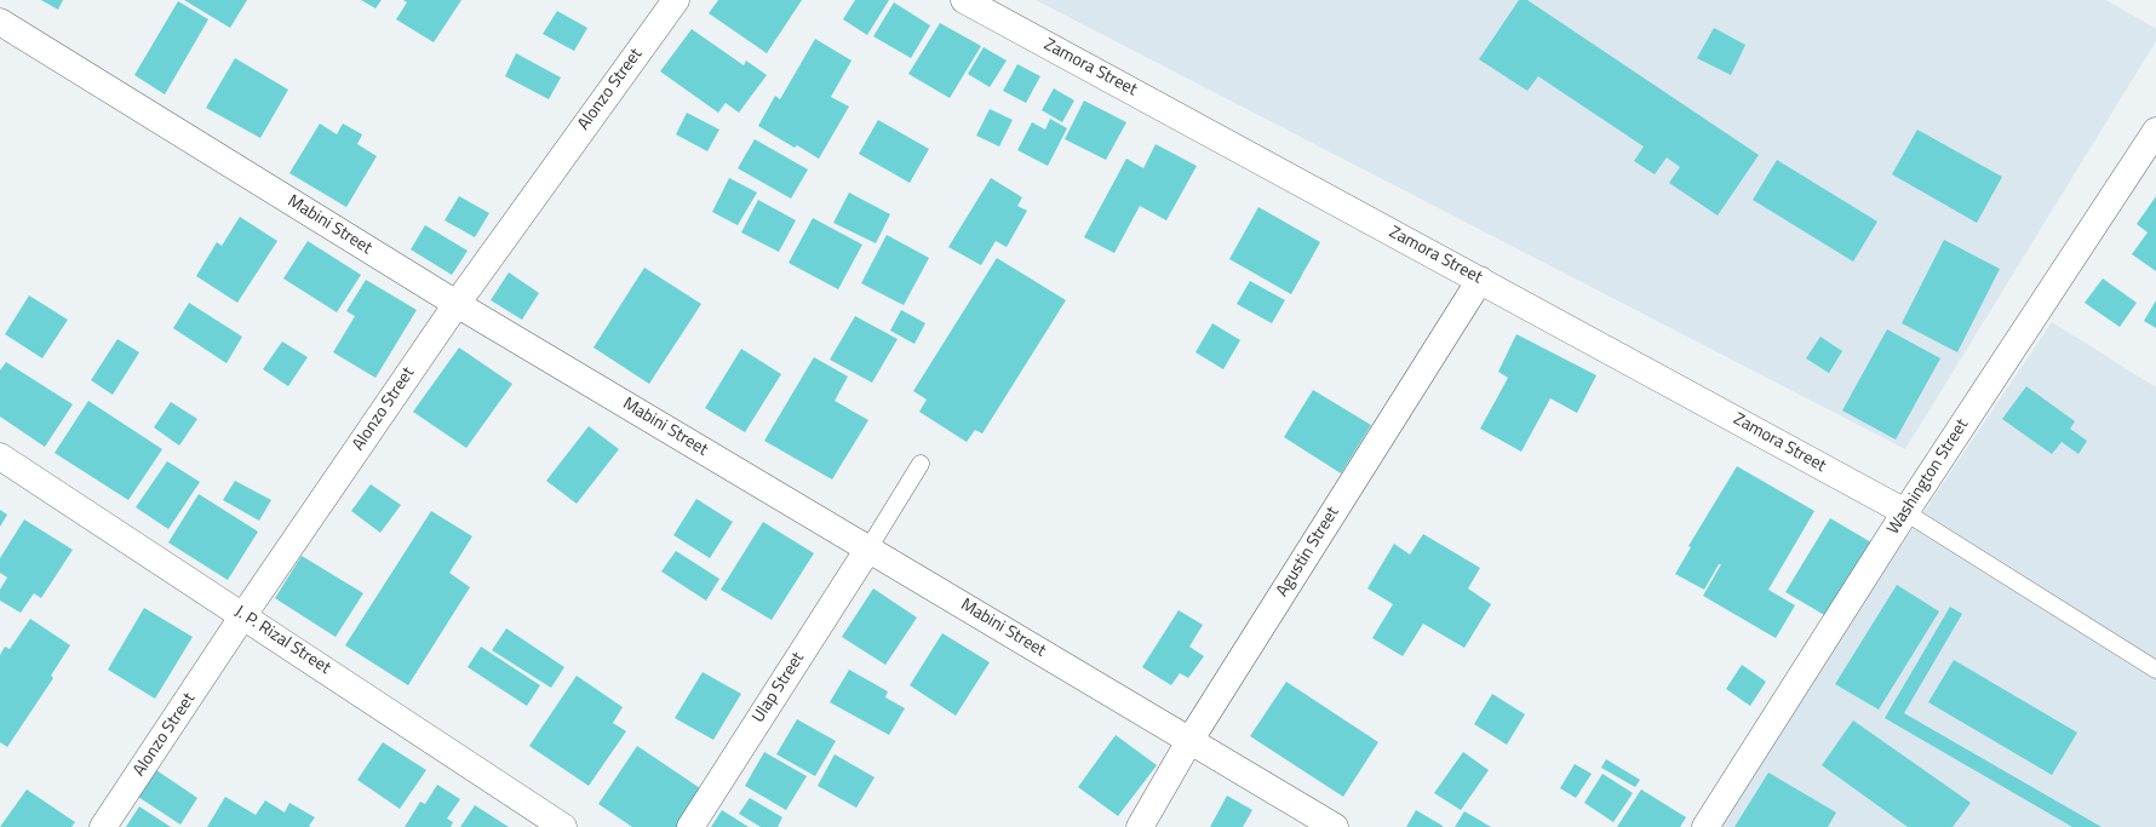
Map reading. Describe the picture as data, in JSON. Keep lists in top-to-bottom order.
{
  "streets": {
    "street": [
      "Zamora Street",
      "Alonzo Street",
      "Mabini Street",
      "Washington Street",
      "Agustin Street",
      "J. P. Rizal Street",
      "Ulap Street"
    ]
  },
  "crossings": [
    ["Zamora Street", "Washington Street"],
    ["Zamora Street", "Agustin Street"],
    ["Alonzo Street", "Mabini Street"],
    ["Alonzo Street", "J. P. Rizal Street"],
    ["Mabini Street", "Agustin Street"],
    ["Mabini Street", "Ulap Street"]
  ]
}
